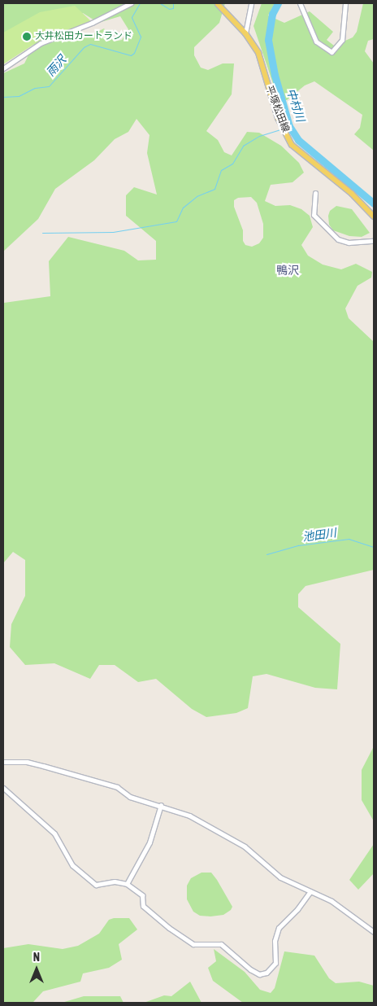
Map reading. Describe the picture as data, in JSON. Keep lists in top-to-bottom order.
{
  "streets": {
    "main road": ["平塚松田線"]
  },
  "districts": ["鴨沢"],
  "water": ["雨沢", "中村川", "池田川"],
  "places": ["大井松田カートランド"],
  "north": "top"
}
